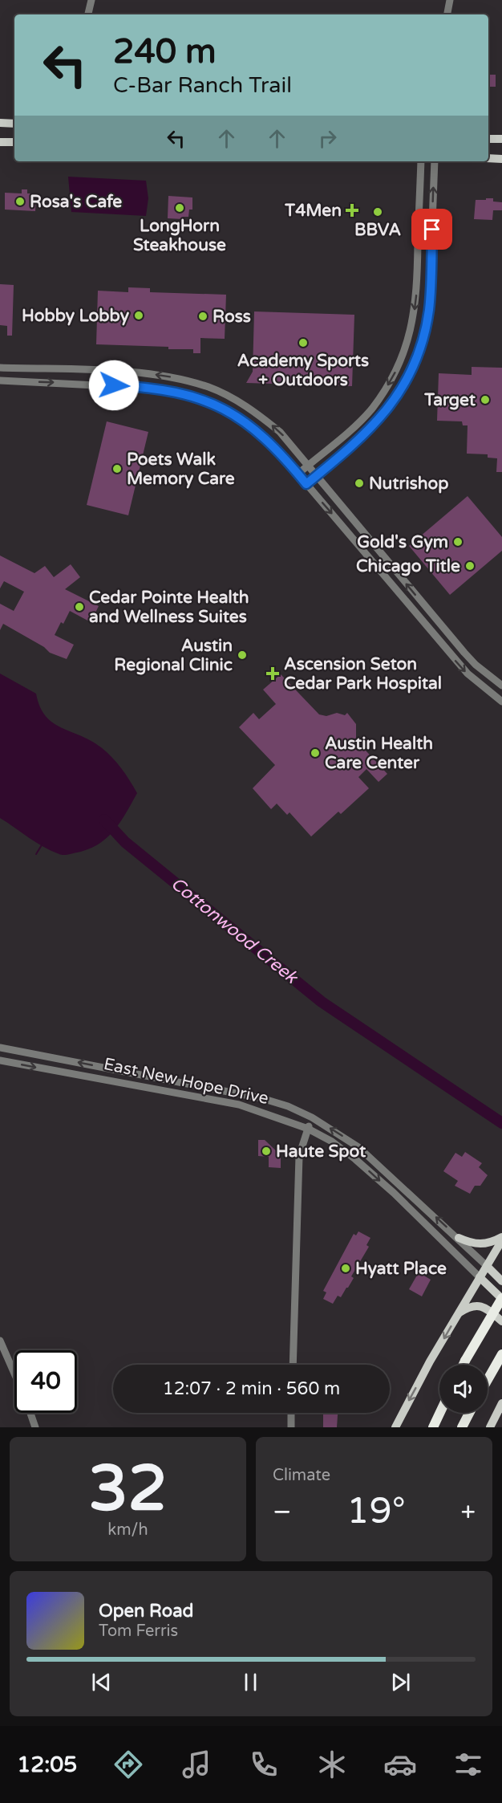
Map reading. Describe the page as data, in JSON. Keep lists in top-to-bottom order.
{
  "streets": {
    "main road": ["East New Hope Drive"]
  },
  "water": ["Cottonwood Creek"],
  "places": {
    "other": [
      "Rosa's Cafe",
      "LongHorn Steakhouse",
      "BBVA",
      "Hobby Lobby",
      "Ross",
      "Academy Sports + Outdoors",
      "Target",
      "Poets Walk Memory Care",
      "Nutrishop",
      "Gold's Gym",
      "Chicago Title",
      "Cedar Pointe Health and Wellness Suites",
      "Austin Regional Clinic",
      "Austin Health Care Center",
      "Haute Spot",
      "Hyatt Place"
    ],
    "health": ["T4Men", "Ascension Seton Cedar Park Hospital"]
  },
  "page": {
    "turn": ["240 m", "C-Bar Ranch Trail"],
    "limit": "40",
    "trip": "12:07 · 2 min · 560 m",
    "tile": [
      ["32", "km/h"],
      "Climate"
    ],
    "heat": ["−", "19°", "+"],
    "song": ["Open Road", "Tom Ferris"],
    "tabs": "12:05"
  }
}
